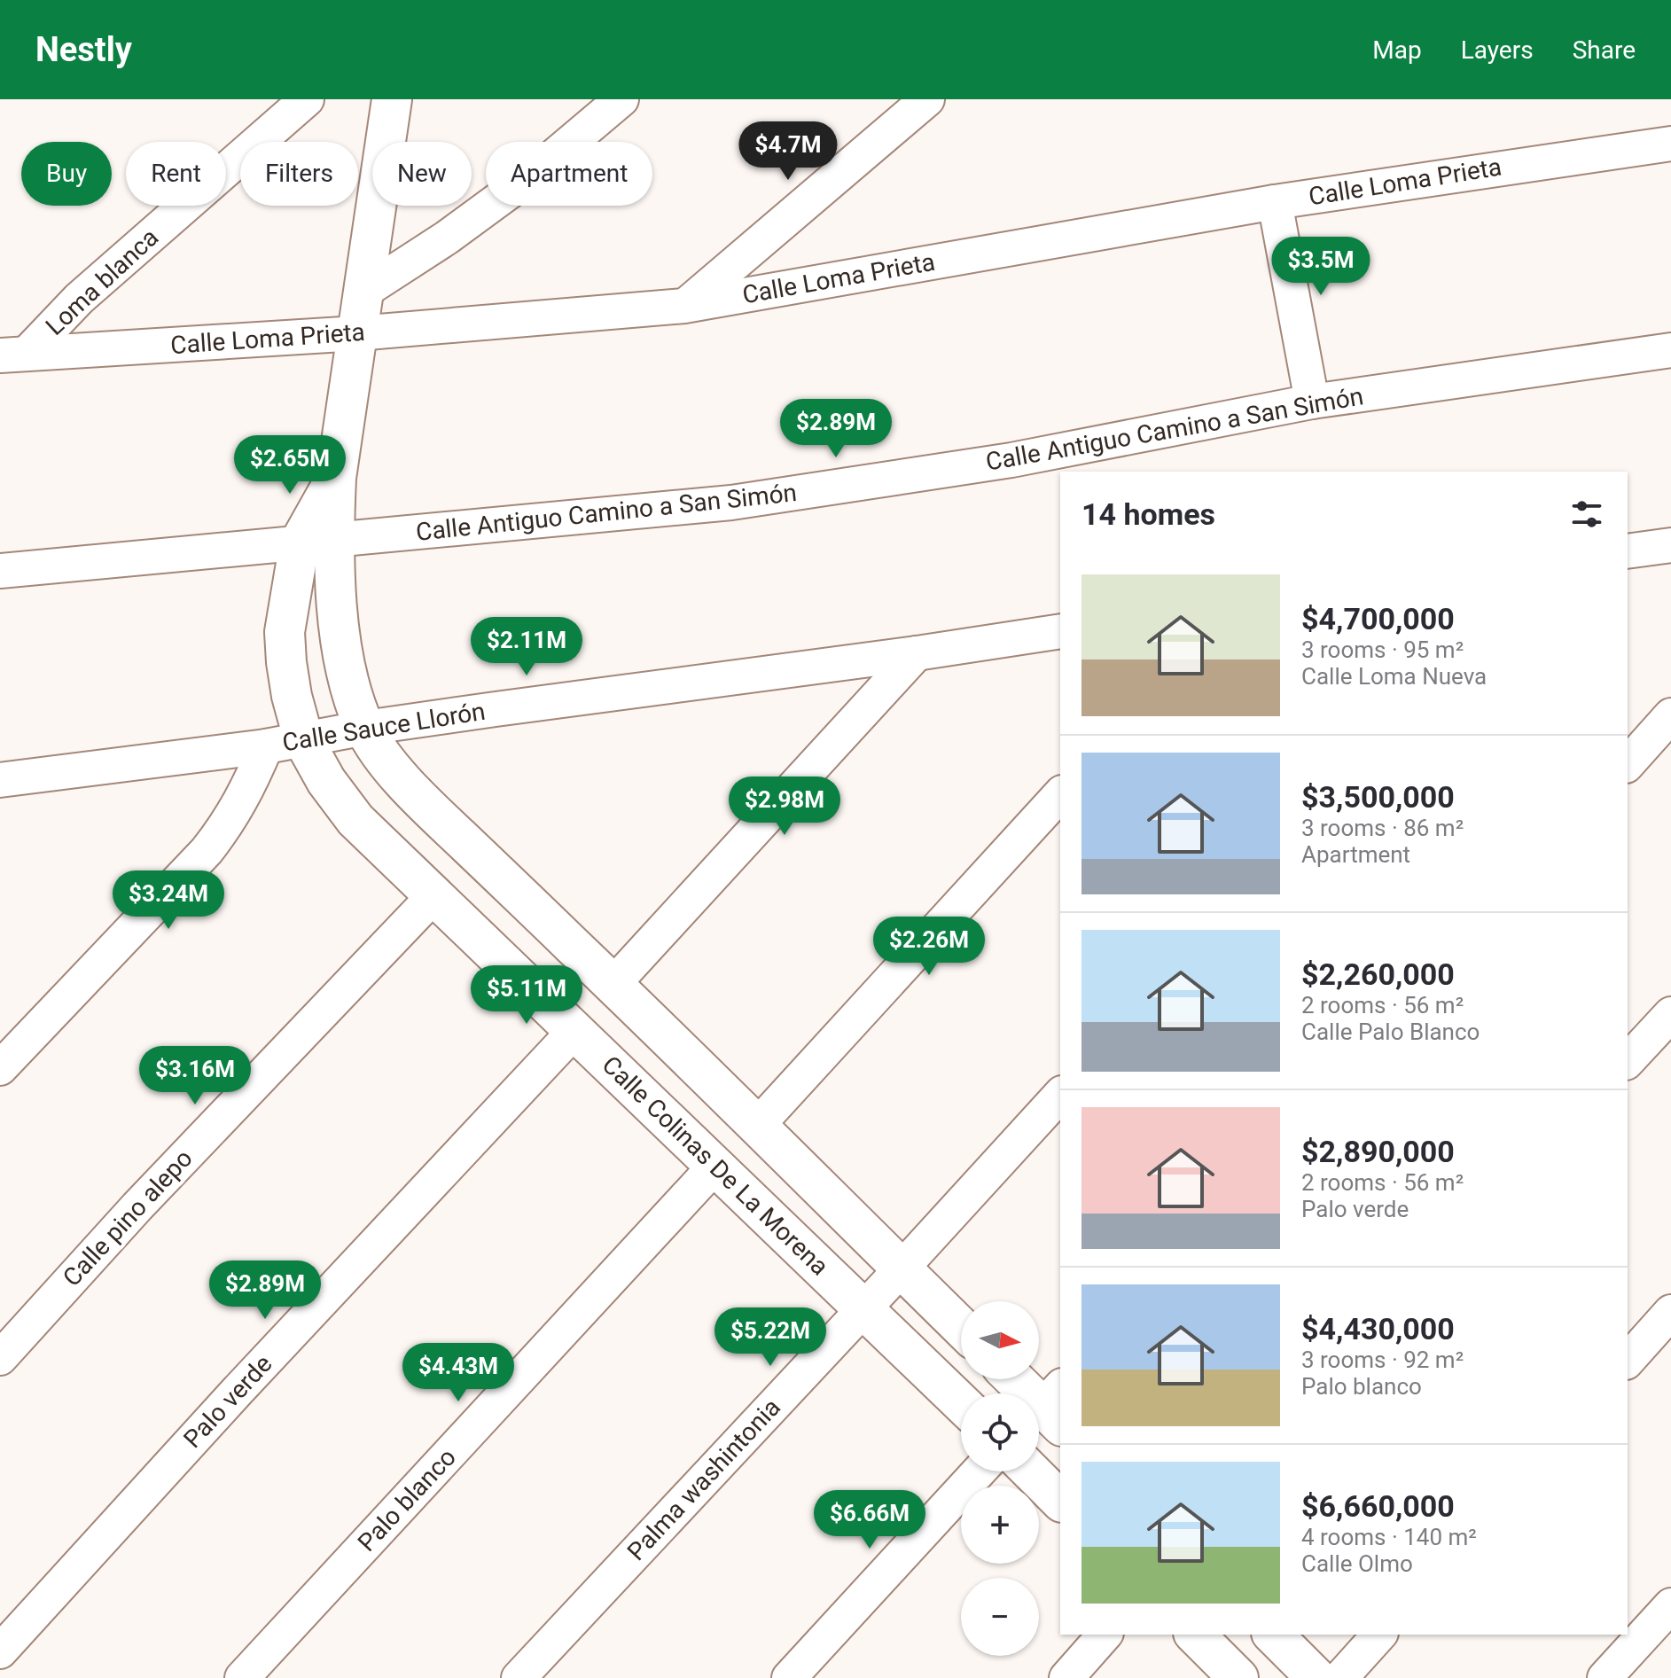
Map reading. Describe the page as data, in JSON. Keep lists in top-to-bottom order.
{
  "streets": {
    "street": [
      "Calle Loma Prieta",
      "Loma blanca",
      "Calle Antiguo Camino a San Simón",
      "Calle Sauce Llorón",
      "Calle Colinas De La Morena",
      "Calle pino alepo",
      "Palo verde",
      "Palma washintonia",
      "Palo blanco"
    ]
  },
  "crossings": [
    ["Calle Loma Prieta", "Loma blanca"],
    ["Calle Loma Prieta", "Calle Colinas De La Morena"],
    ["Calle Antiguo Camino a San Simón", "Calle Colinas De La Morena"],
    ["Calle Sauce Llorón", "Calle Colinas De La Morena"],
    ["Calle Colinas De La Morena", "Calle pino alepo"],
    ["Calle Colinas De La Morena", "Palo verde"],
    ["Calle Colinas De La Morena", "Palma washintonia"],
    ["Calle Colinas De La Morena", "Palo blanco"]
  ],
  "north": "right",
  "page": {
    "header": "Nestly",
    "nav": ["Map", "Layers", "Share"],
    "price": [
      "$4.7M",
      "$3.5M",
      "$2.89M",
      "$2.65M",
      "$2.11M",
      "$2.98M",
      "$3.24M",
      "$2.26M",
      "$5.11M",
      "$3.16M",
      "$2.89M",
      "$5.22M",
      "$4.43M",
      "$6.66M"
    ],
    "chip": [
      "Buy",
      "Rent",
      "Filters",
      "New",
      "Apartment"
    ],
    "heading": "14 homes",
    "list": [
      {
        "name": "$4,700,000",
        "note": "3 rooms · 95 m² · Calle Loma Nueva"
      },
      {
        "name": "$3,500,000",
        "note": "3 rooms · 86 m² · Apartment"
      },
      {
        "name": "$2,260,000",
        "note": "2 rooms · 56 m² · Calle Palo Blanco"
      },
      {
        "name": "$2,890,000",
        "note": "2 rooms · 56 m² · Palo verde"
      },
      {
        "name": "$4,430,000",
        "note": "3 rooms · 92 m² · Palo blanco"
      },
      {
        "name": "$6,660,000",
        "note": "4 rooms · 140 m² · Calle Olmo"
      }
    ],
    "map_buttons": ["+", "−"]
  }
}
